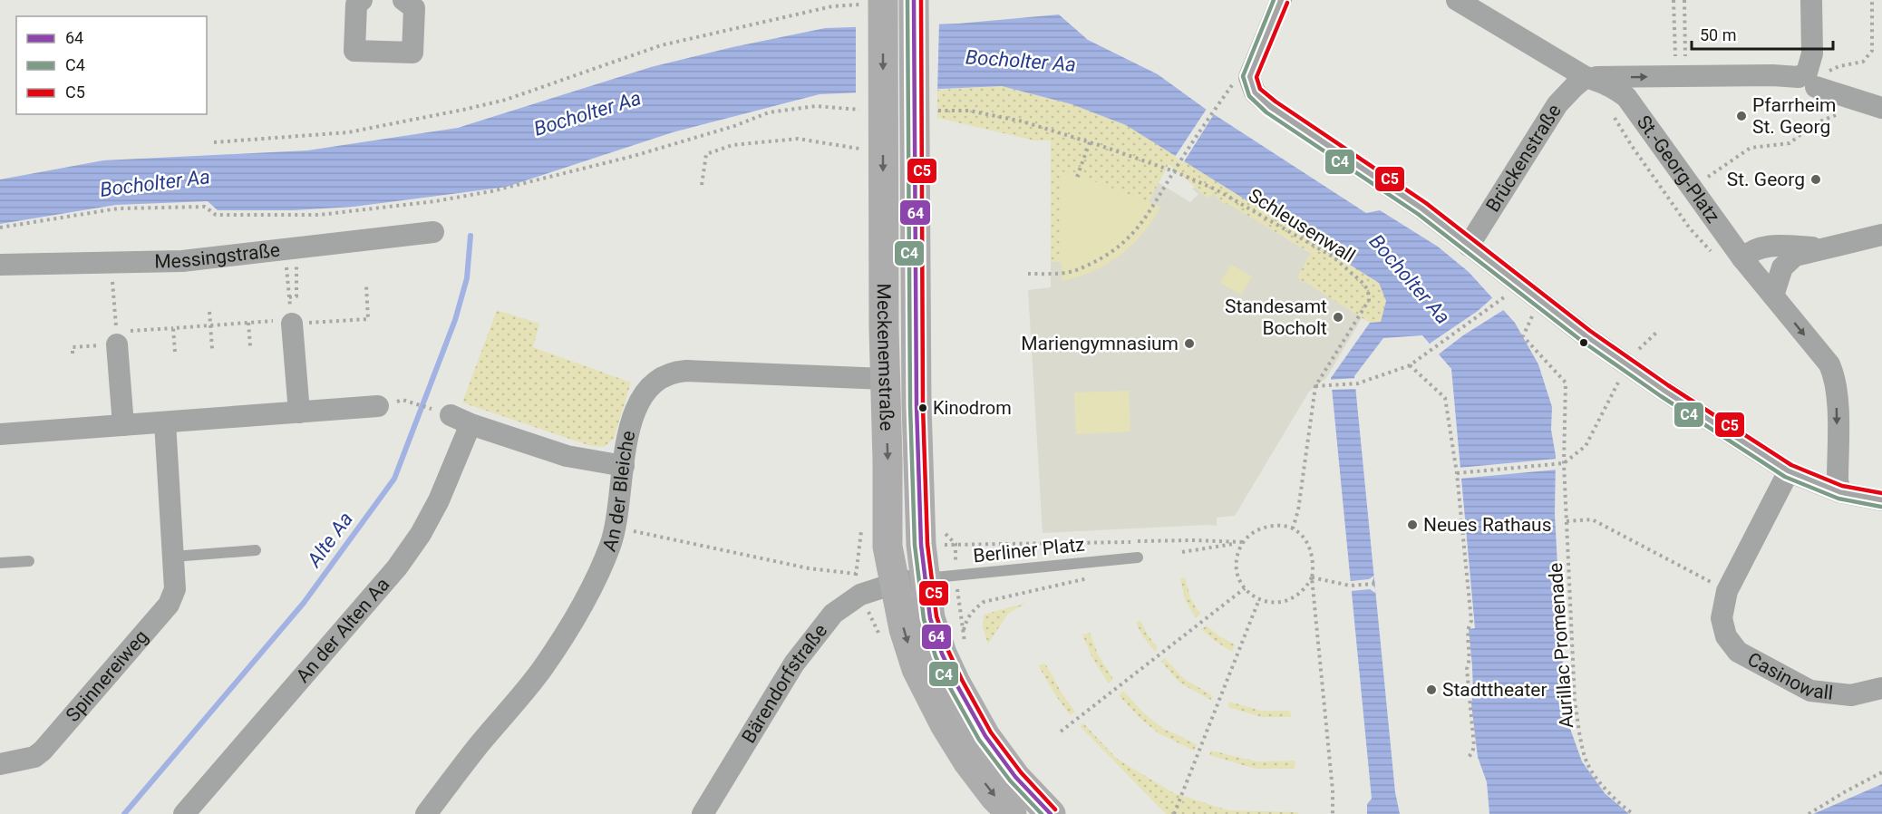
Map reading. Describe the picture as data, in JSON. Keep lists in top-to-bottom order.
{
  "streets": {
    "main road": ["Meckenemstraße"],
    "street": [
      "Brückenstraße",
      "St.-Georg-Platz",
      "Messingstraße",
      "An der Bleiche",
      "An der Alten Aa",
      "Casinowall",
      "Spinnereiweg",
      "Bärendorfstraße"
    ],
    "lane": ["Berliner Platz"],
    "path": ["Schleusenwall", "Aurillac Promenade"]
  },
  "crossings": [
    ["Brückenstraße", "St.-Georg-Platz"],
    ["Meckenemstraße", "An der Bleiche"],
    ["Meckenemstraße", "Berliner Platz"],
    ["Meckenemstraße", "Bärendorfstraße"]
  ],
  "water": ["Bocholter Aa", "Alte Aa"],
  "places": [
    "Pfarrheim St. Georg",
    "St. Georg",
    "Standesamt Bocholt",
    "Mariengymnasium",
    "Kinodrom",
    "Neues Rathaus",
    "Stadttheater"
  ],
  "lines": ["transit line 64", "transit line C4", "transit line C5"],
  "legend": ["64", "C4", "C5"],
  "scale_bar": "50 m"
}
